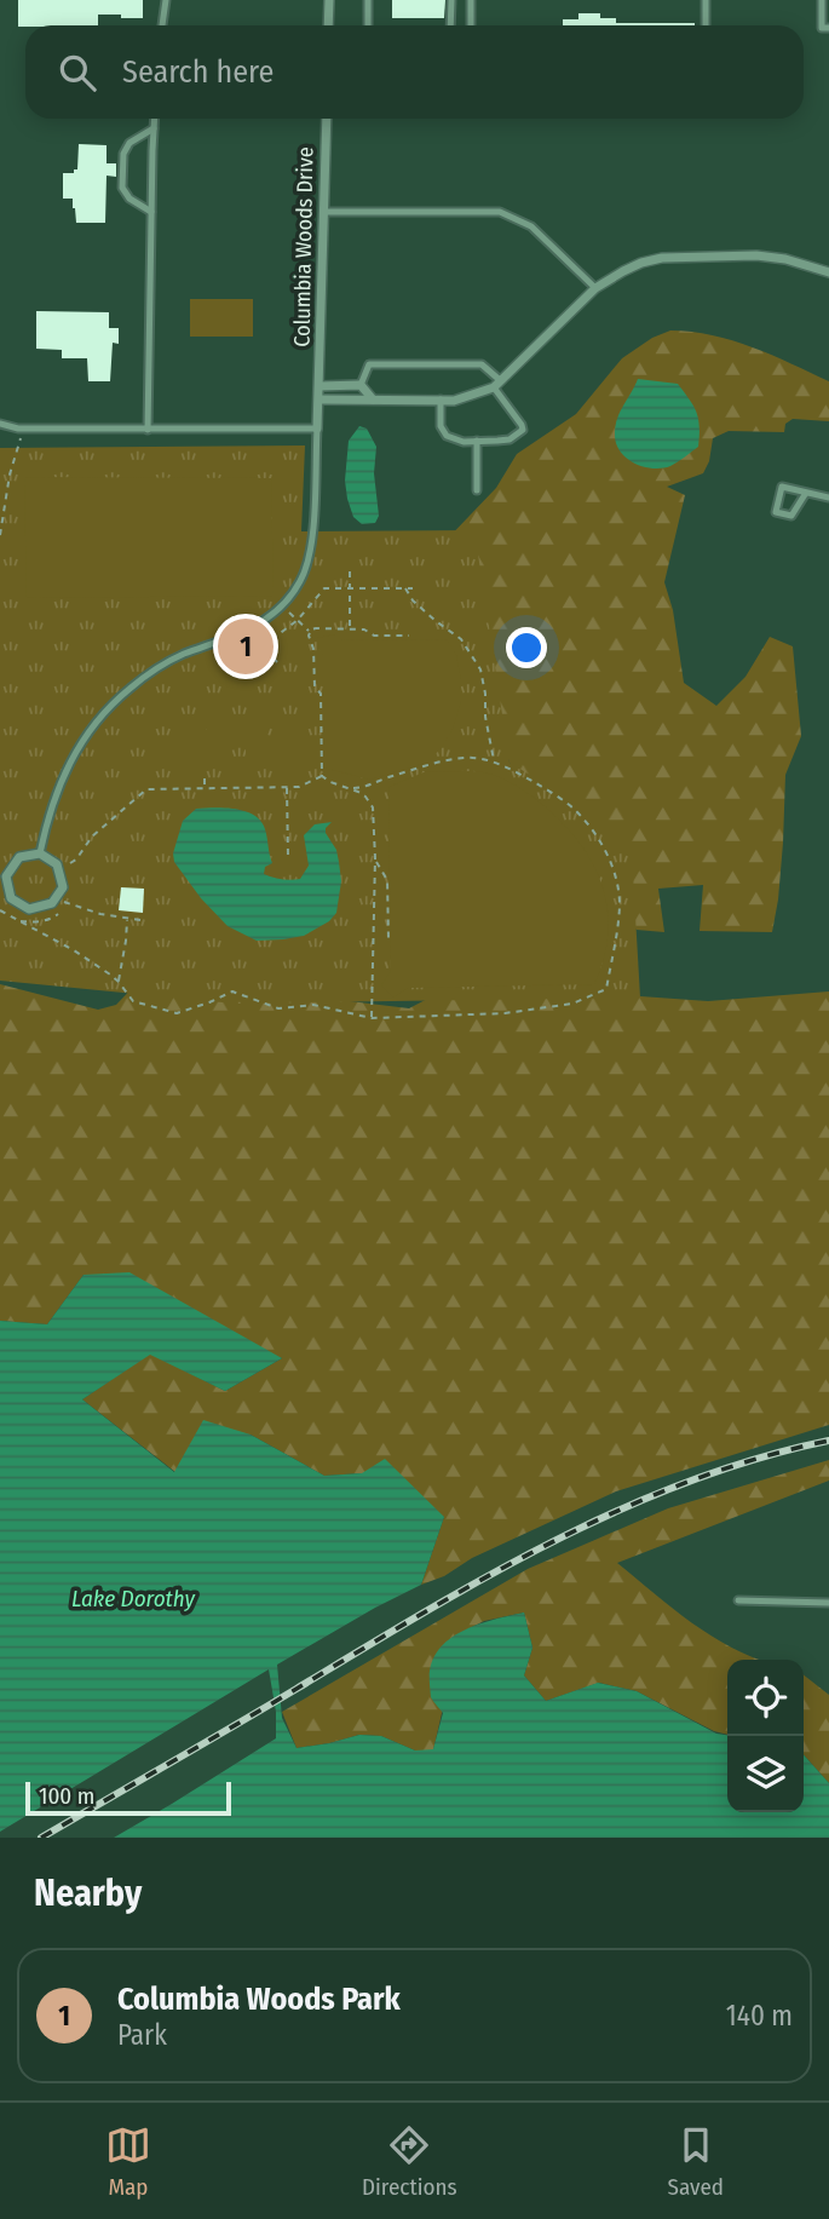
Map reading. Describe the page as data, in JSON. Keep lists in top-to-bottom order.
{
  "streets": {
    "street": ["Columbia Woods Drive"]
  },
  "water": ["Lake Dorothy"],
  "scale_bar": "100 m",
  "page": {
    "search": "Search here",
    "pins": "1",
    "scale": "100 m",
    "heading": "Nearby",
    "list": [
      {
        "mark": "1",
        "name": "Columbia Woods Park",
        "note": "Park",
        "value": "140 m"
      }
    ],
    "nav": ["Map", "Directions", "Saved"]
  }
}
